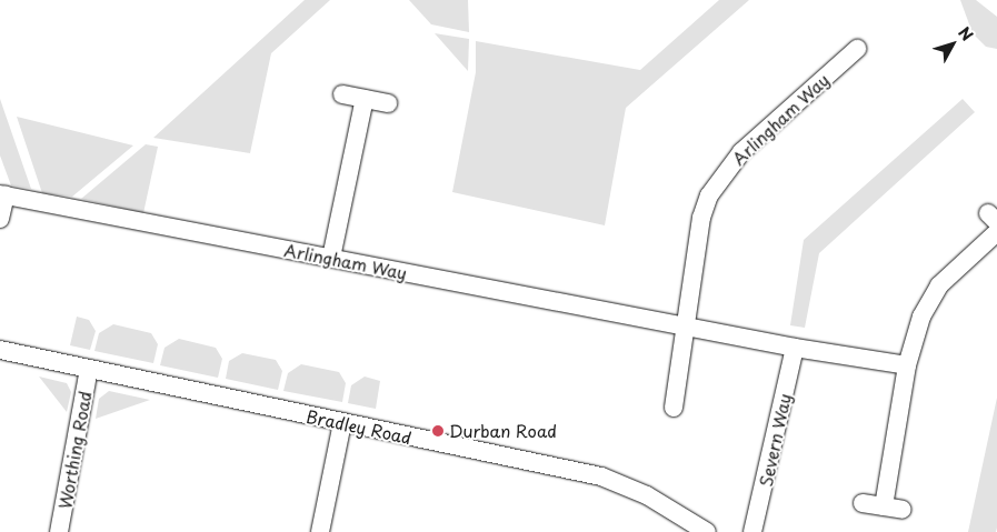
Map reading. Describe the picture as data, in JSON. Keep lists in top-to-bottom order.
{
  "streets": {
    "street": [
      "Arlingham Way",
      "Bradley Road",
      "Severn Way",
      "Worthing Road"
    ]
  },
  "crossings": [
    ["Arlingham Way", "Severn Way"],
    ["Bradley Road", "Worthing Road"]
  ],
  "places": ["Durban Road"],
  "north": "top right"
}
